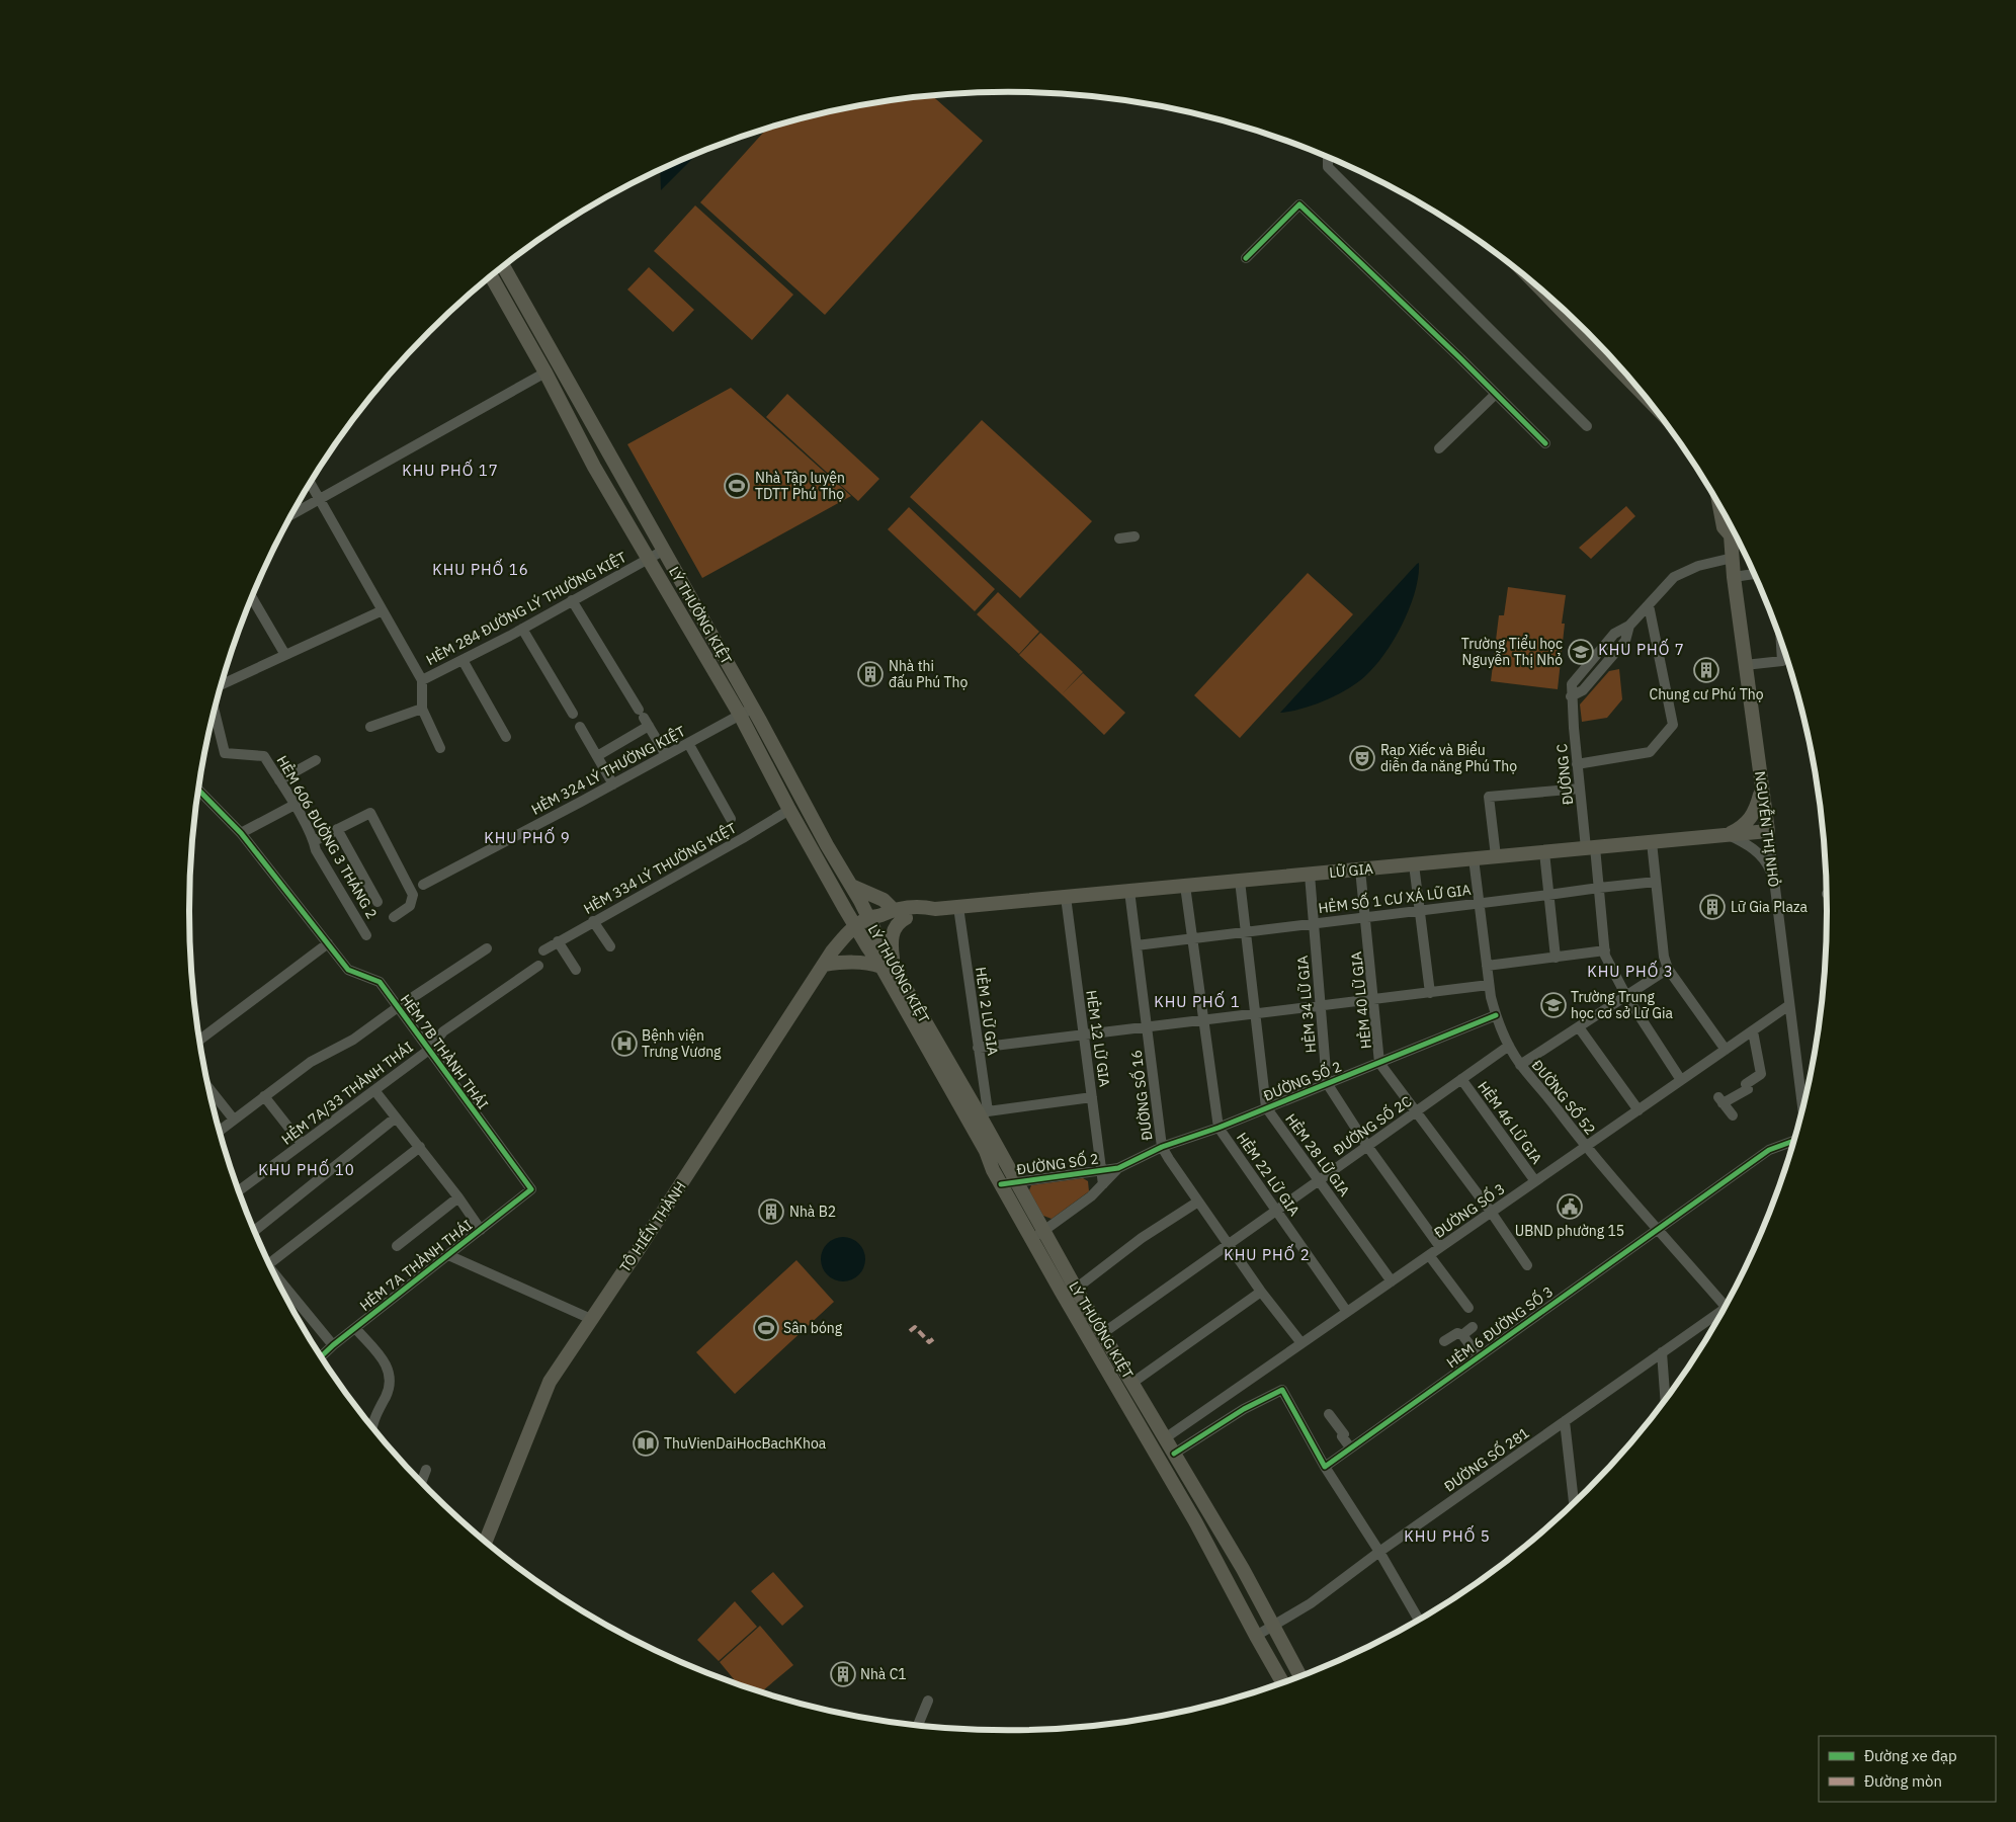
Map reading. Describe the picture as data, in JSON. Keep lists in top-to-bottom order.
{
  "streets": {
    "main road": [
      "LÝ THƯỜNG KIỆT",
      "NGUYỄN THỊ NHỎ",
      "LỮ GIA",
      "TÔ HIẾN THÀNH"
    ],
    "street": [
      "HẺM 284 ĐƯỜNG LÝ THƯỜNG KIỆT",
      "HẺM 324 LÝ THƯỜNG KIỆT",
      "ĐƯỜNG C",
      "HẺM 606 ĐƯỜNG 3 THÁNG 2",
      "HẺM 334 LÝ THƯỜNG KIỆT",
      "HẺM SỐ 1 CƯ XÁ LỮ GIA",
      "HẺM 40 LỮ GIA",
      "HẺM 34 LỮ GIA",
      "HẺM 2 LỮ GIA",
      "HẺM 12 LỮ GIA",
      "HẺM 7B THÀNH THÁI",
      "ĐƯỜNG SỐ 2",
      "HẺM 7A/33 THÀNH THÁI",
      "ĐƯỜNG SỐ 16",
      "ĐƯỜNG SỐ 52",
      "HẺM 46 LỮ GIA",
      "ĐƯỜNG SỐ 2C",
      "HẺM 28 LỮ GIA",
      "HẺM 22 LỮ GIA",
      "ĐƯỜNG SỐ 3",
      "HẺM 7A THÀNH THÁI",
      "HẺM 6 ĐƯỜNG SỐ 3",
      "ĐƯỜNG SỐ 281"
    ]
  },
  "crossings": [
    ["HẺM 284 ĐƯỜNG LÝ THƯỜNG KIỆT", "LÝ THƯỜNG KIỆT"],
    ["LÝ THƯỜNG KIỆT", "HẺM 324 LÝ THƯỜNG KIỆT"],
    ["LÝ THƯỜNG KIỆT", "HẺM 334 LÝ THƯỜNG KIỆT"],
    ["LÝ THƯỜNG KIỆT", "LỮ GIA"],
    ["LÝ THƯỜNG KIỆT", "HẺM 2 LỮ GIA"],
    ["LÝ THƯỜNG KIỆT", "ĐƯỜNG SỐ 2"],
    ["LÝ THƯỜNG KIỆT", "ĐƯỜNG SỐ 2C"],
    ["LÝ THƯỜNG KIỆT", "ĐƯỜNG SỐ 3"],
    ["LÝ THƯỜNG KIỆT", "TÔ HIẾN THÀNH"],
    ["LÝ THƯỜNG KIỆT", "ĐƯỜNG SỐ 281"],
    ["ĐƯỜNG C", "NGUYỄN THỊ NHỎ"],
    ["ĐƯỜNG C", "LỮ GIA"],
    ["ĐƯỜNG C", "HẺM SỐ 1 CƯ XÁ LỮ GIA"],
    ["ĐƯỜNG C", "ĐƯỜNG SỐ 3"],
    ["NGUYỄN THỊ NHỎ", "LỮ GIA"],
    ["NGUYỄN THỊ NHỎ", "ĐƯỜNG SỐ 3"],
    ["LỮ GIA", "HẺM 40 LỮ GIA"],
    ["LỮ GIA", "HẺM 34 LỮ GIA"],
    ["LỮ GIA", "HẺM 2 LỮ GIA"],
    ["LỮ GIA", "HẺM 12 LỮ GIA"],
    ["LỮ GIA", "ĐƯỜNG SỐ 16"],
    ["LỮ GIA", "ĐƯỜNG SỐ 52"],
    ["LỮ GIA", "HẺM 28 LỮ GIA"],
    ["LỮ GIA", "HẺM 22 LỮ GIA"],
    ["LỮ GIA", "TÔ HIẾN THÀNH"],
    ["HẺM SỐ 1 CƯ XÁ LỮ GIA", "HẺM 40 LỮ GIA"],
    ["HẺM SỐ 1 CƯ XÁ LỮ GIA", "HẺM 34 LỮ GIA"],
    ["HẺM SỐ 1 CƯ XÁ LỮ GIA", "ĐƯỜNG SỐ 16"],
    ["HẺM SỐ 1 CƯ XÁ LỮ GIA", "ĐƯỜNG SỐ 52"],
    ["HẺM SỐ 1 CƯ XÁ LỮ GIA", "HẺM 28 LỮ GIA"],
    ["HẺM SỐ 1 CƯ XÁ LỮ GIA", "HẺM 22 LỮ GIA"],
    ["HẺM 40 LỮ GIA", "ĐƯỜNG SỐ 2"],
    ["HẺM 40 LỮ GIA", "ĐƯỜNG SỐ 2C"],
    ["HẺM 40 LỮ GIA", "ĐƯỜNG SỐ 3"],
    ["HẺM 34 LỮ GIA", "ĐƯỜNG SỐ 2"],
    ["HẺM 34 LỮ GIA", "ĐƯỜNG SỐ 2C"],
    ["HẺM 34 LỮ GIA", "ĐƯỜNG SỐ 3"],
    ["HẺM 12 LỮ GIA", "ĐƯỜNG SỐ 2"],
    ["HẺM 7B THÀNH THÁI", "HẺM 7A/33 THÀNH THÁI"],
    ["HẺM 7B THÀNH THÁI", "HẺM 7A THÀNH THÁI"],
    ["ĐƯỜNG SỐ 2", "ĐƯỜNG SỐ 16"],
    ["ĐƯỜNG SỐ 2", "ĐƯỜNG SỐ 52"],
    ["ĐƯỜNG SỐ 2", "HẺM 28 LỮ GIA"],
    ["ĐƯỜNG SỐ 2", "HẺM 22 LỮ GIA"],
    ["ĐƯỜNG SỐ 16", "ĐƯỜNG SỐ 2C"],
    ["ĐƯỜNG SỐ 16", "ĐƯỜNG SỐ 3"],
    ["ĐƯỜNG SỐ 52", "ĐƯỜNG SỐ 2C"],
    ["ĐƯỜNG SỐ 52", "ĐƯỜNG SỐ 3"],
    ["ĐƯỜNG SỐ 52", "HẺM 6 ĐƯỜNG SỐ 3"],
    ["HẺM 46 LỮ GIA", "ĐƯỜNG SỐ 2C"],
    ["HẺM 46 LỮ GIA", "ĐƯỜNG SỐ 3"],
    ["ĐƯỜNG SỐ 2C", "HẺM 28 LỮ GIA"],
    ["ĐƯỜNG SỐ 2C", "HẺM 22 LỮ GIA"],
    ["HẺM 28 LỮ GIA", "ĐƯỜNG SỐ 3"],
    ["HẺM 22 LỮ GIA", "ĐƯỜNG SỐ 3"]
  ],
  "districts": [
    "KHU PHỐ 17",
    "KHU PHỐ 16",
    "KHU PHỐ 7",
    "KHU PHỐ 9",
    "KHU PHỐ 3",
    "KHU PHỐ 1",
    "KHU PHỐ 10",
    "KHU PHỐ 2",
    "KHU PHỐ 5"
  ],
  "places": {
    "sports": ["Nhà Tập luyện TDTT Phú Thọ", "Sân bóng"],
    "school or university": ["Trường Tiểu học Nguyễn Thị Nhỏ", "Trường Trung học cơ sở Lữ Gia"],
    "building": [
      "Chung cư Phú Thọ",
      "Nhà thi đấu Phú Thọ",
      "Lữ Gia Plaza",
      "Nhà B2",
      "Nhà C1"
    ],
    "theatre": ["Rạp Xiếc và Biểu diễn đa năng Phú Thọ"],
    "hospital": ["Bệnh viện Trưng Vương"],
    "public building": ["UBND phường 15"],
    "library": ["ThuVienDaiHocBachKhoa"]
  },
  "legend": ["Đường xe đạp", "Đường mòn"]
}
